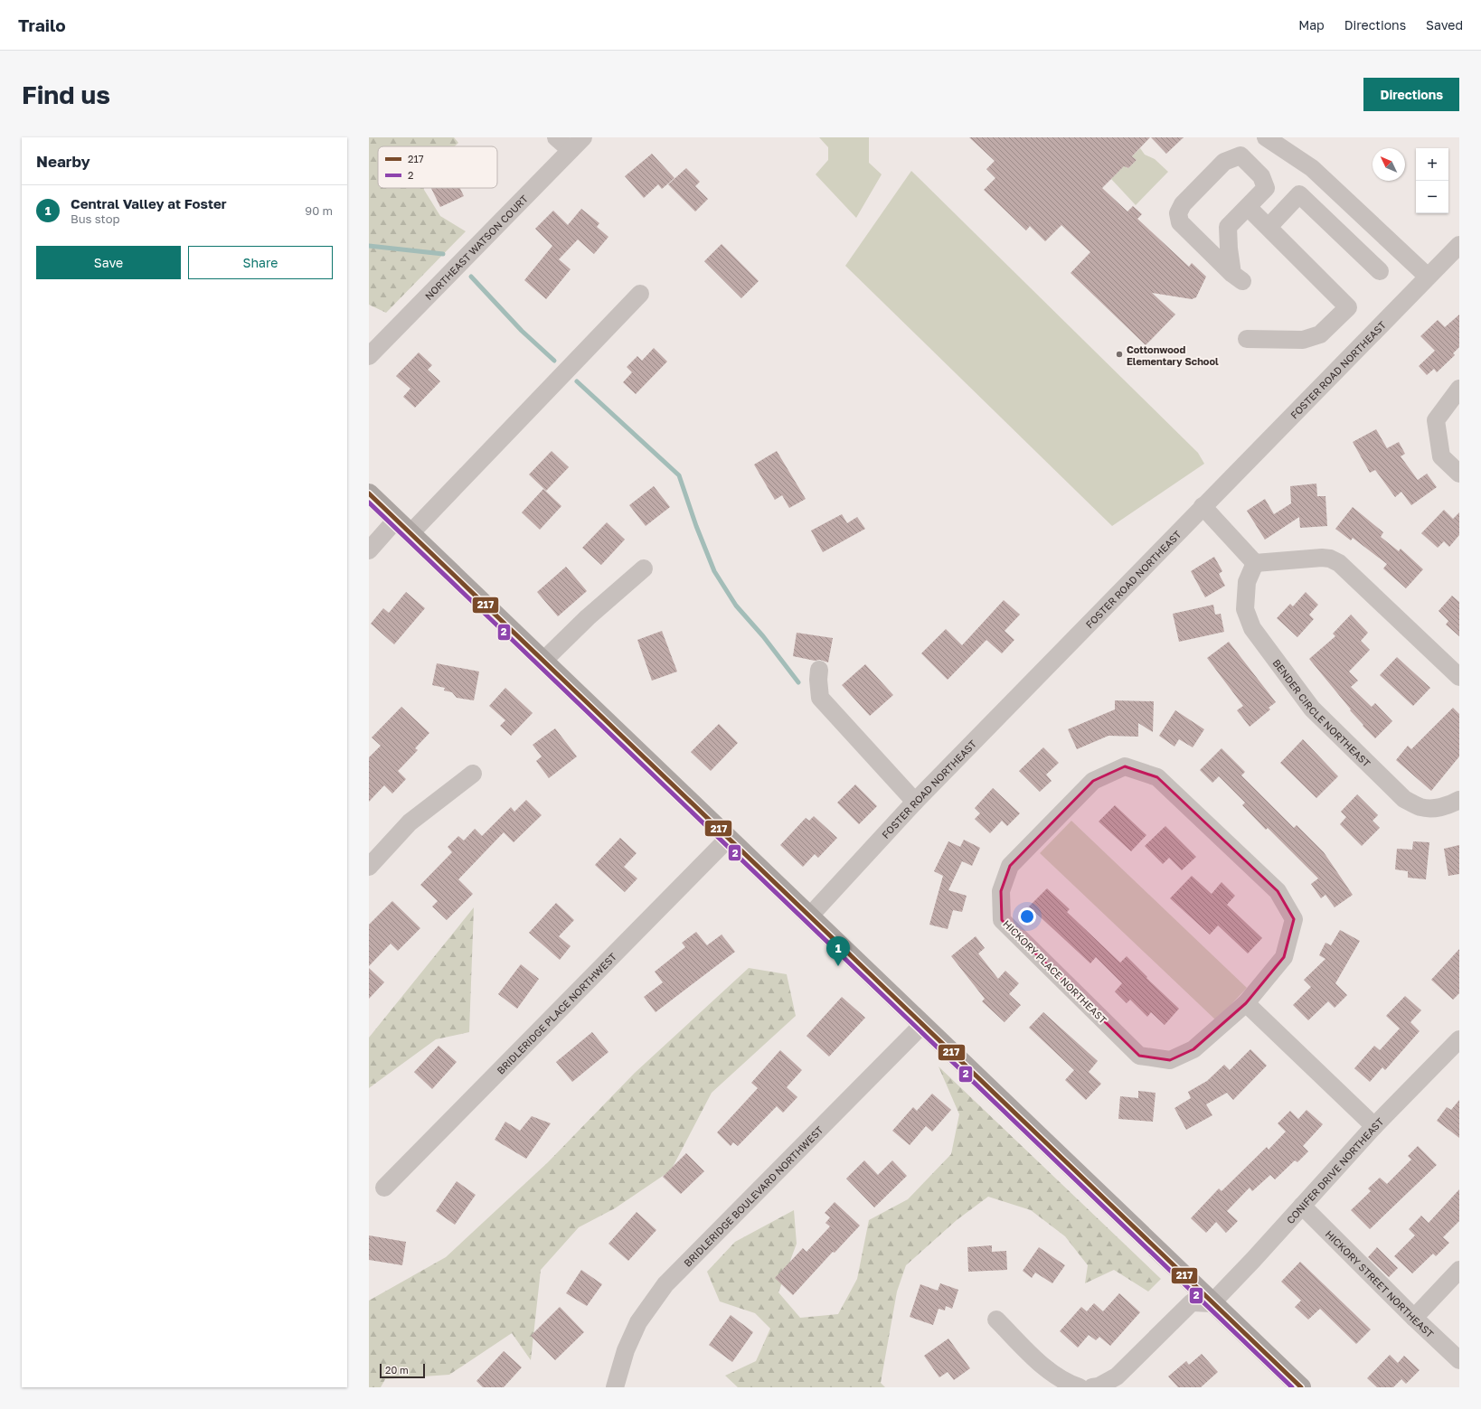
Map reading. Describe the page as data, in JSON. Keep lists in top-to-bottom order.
{
  "streets": {
    "street": [
      "NORTHEAST WATSON COURT",
      "FOSTER ROAD NORTHEAST",
      "BENDER CIRCLE NORTHEAST",
      "HICKORY PLACE NORTHEAST",
      "BRIDLERIDGE PLACE NORTHWEST",
      "CONIFER DRIVE NORTHEAST",
      "BRIDLERIDGE BOULEVARD NORTHWEST",
      "HICKORY STREET NORTHEAST"
    ]
  },
  "crossings": [
    ["CONIFER DRIVE NORTHEAST", "HICKORY STREET NORTHEAST"]
  ],
  "places": ["Cottonwood Elementary School"],
  "lines": ["transit line 217", "transit line 2"],
  "legend": ["217", "2"],
  "scale_bar": "20 m",
  "north": "top left",
  "page": {
    "header": "Trailo",
    "nav": ["Map", "Directions", "Saved"],
    "buttons": [
      "Directions",
      ["Save", "Share"]
    ],
    "title": "Find us",
    "heading": "Nearby",
    "map_buttons": ["+", "−"],
    "list": [
      {
        "mark": "1",
        "name": "Central Valley at Foster",
        "note": "Bus stop",
        "value": "90 m"
      }
    ],
    "pins": "1",
    "scale": "20 m"
  }
}
